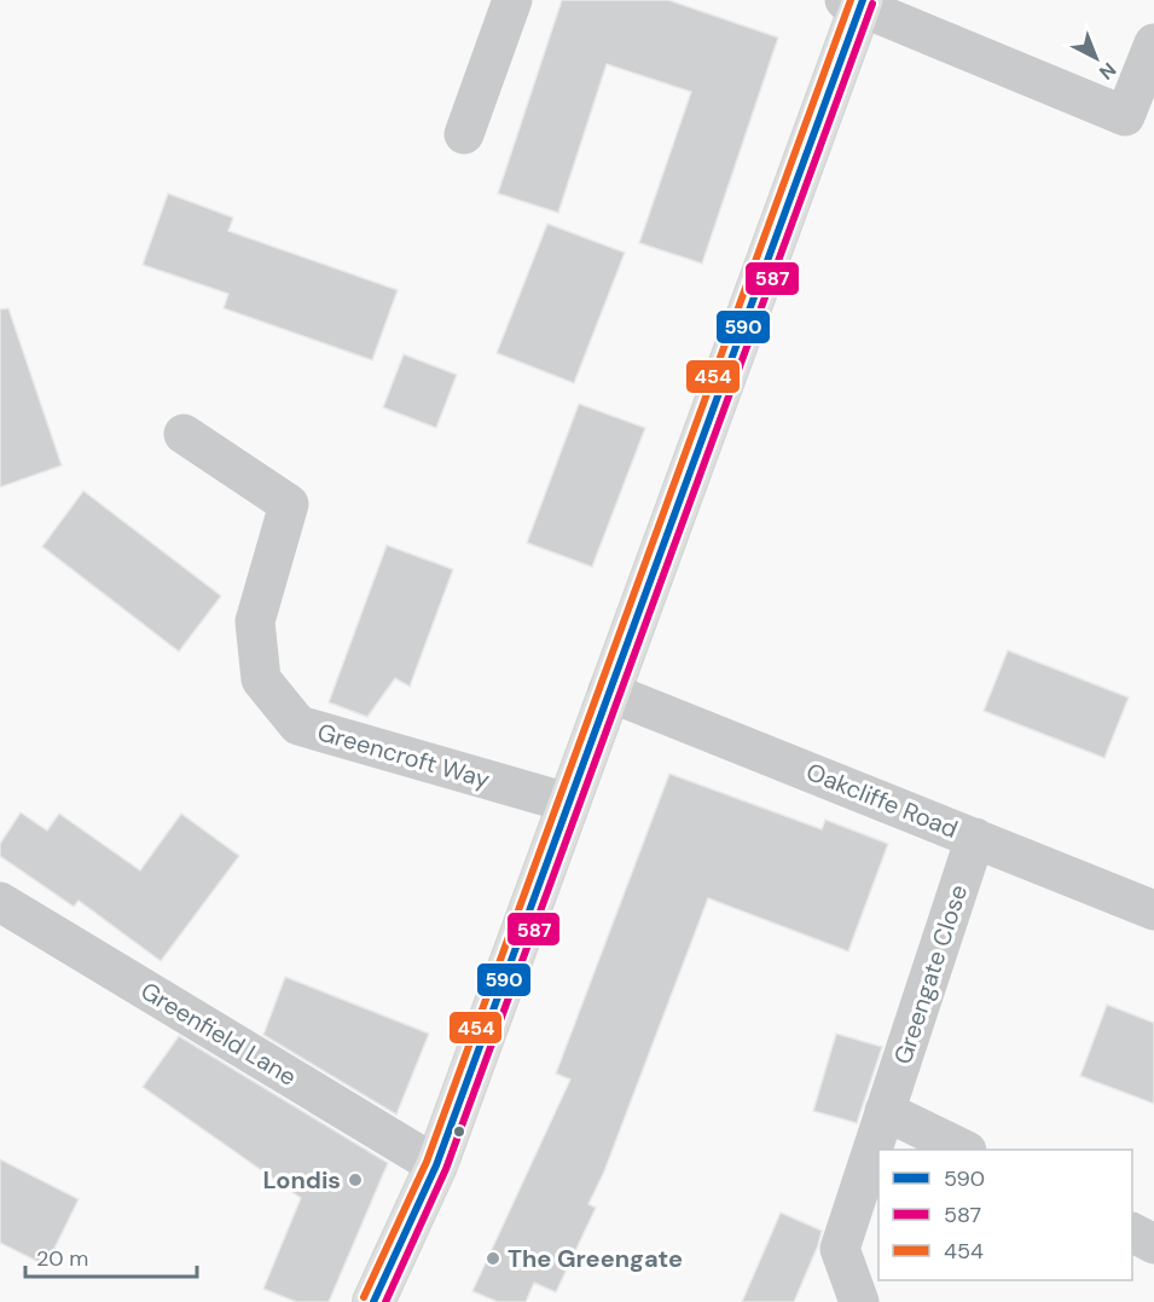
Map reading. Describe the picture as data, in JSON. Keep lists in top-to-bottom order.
{
  "streets": {
    "street": [
      "Greencroft Way",
      "Oakcliffe Road",
      "Greengate Close",
      "Greenfield Lane"
    ]
  },
  "crossings": [
    ["Oakcliffe Road", "Greengate Close"]
  ],
  "places": ["Londis", "The Greengate"],
  "lines": ["transit line 590", "transit line 454", "transit line 587"],
  "legend": ["590", "587", "454"],
  "scale_bar": "20 m",
  "north": "bottom right"
}
